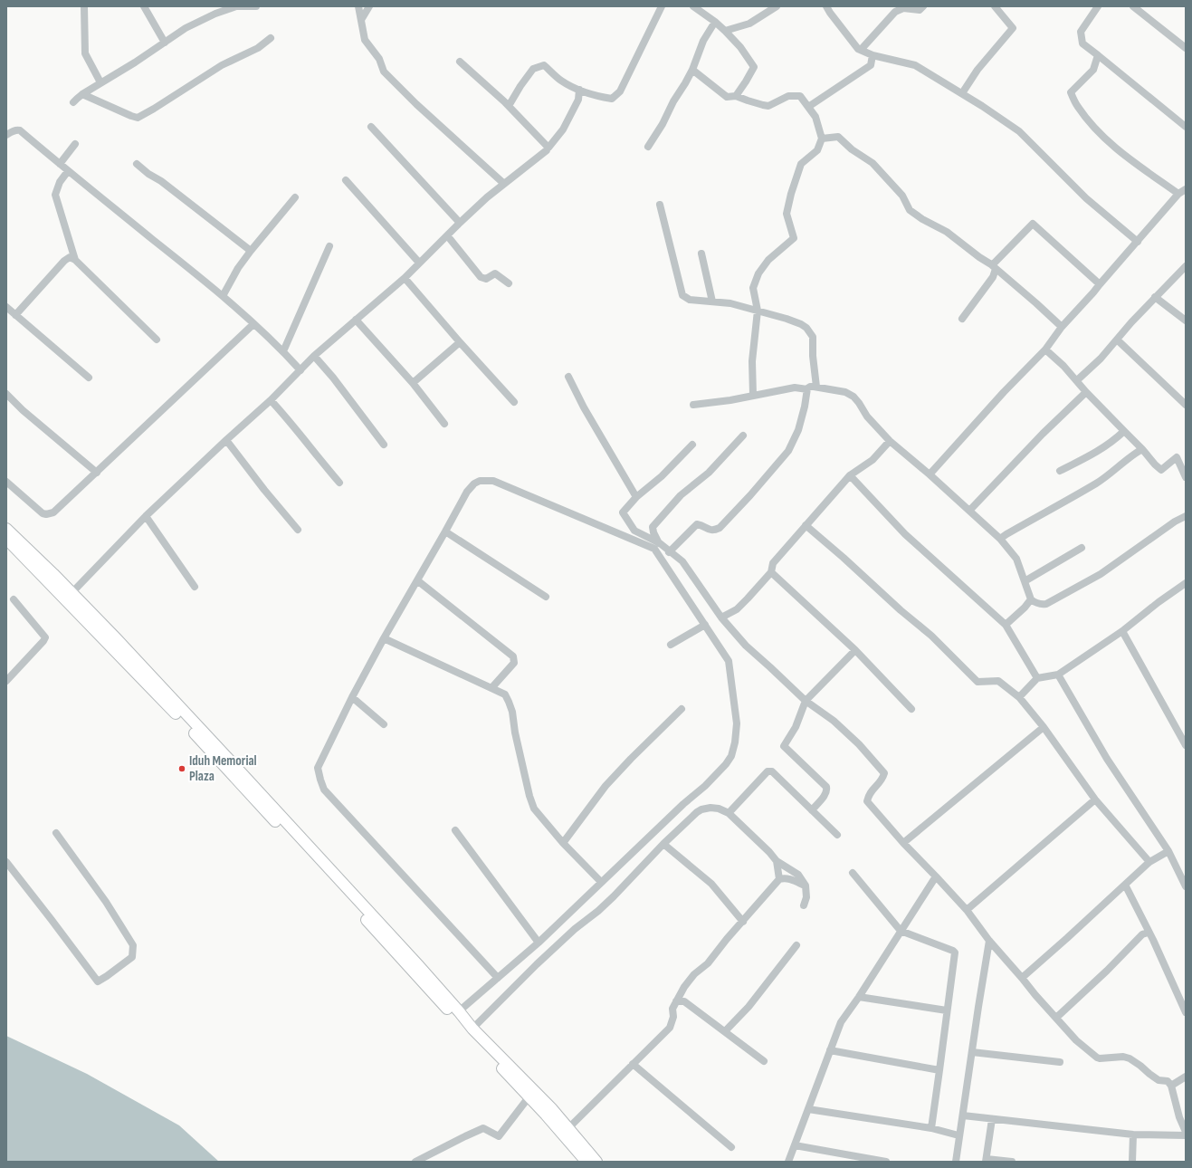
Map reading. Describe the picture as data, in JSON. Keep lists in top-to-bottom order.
{
  "places": ["Iduh Memorial Plaza"]
}
